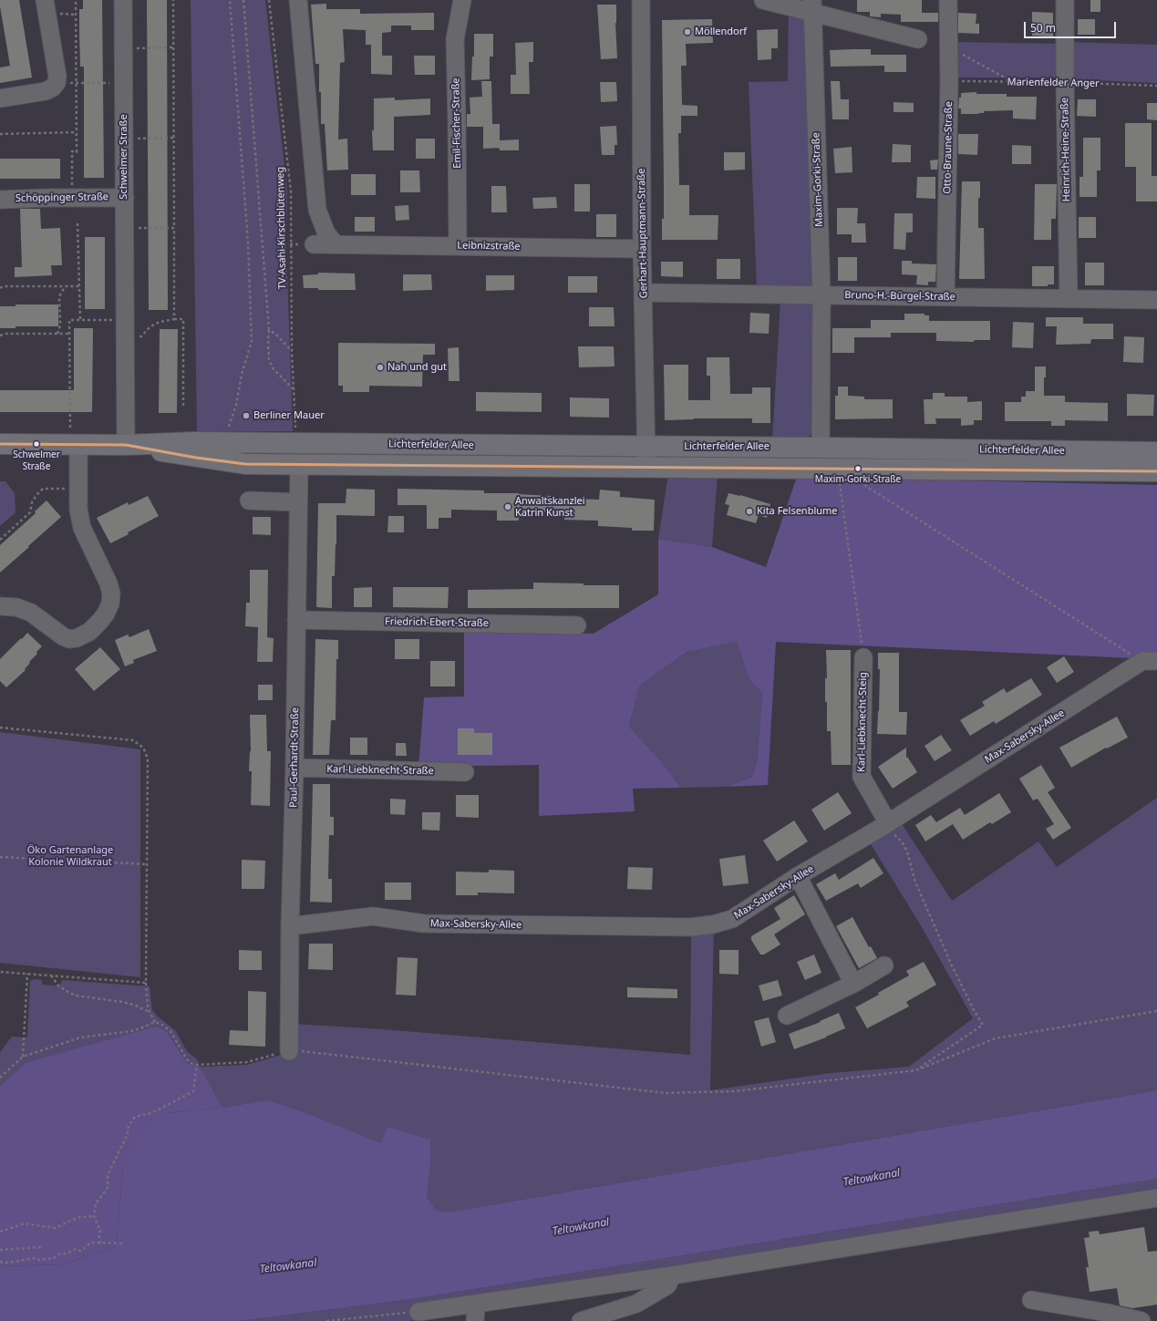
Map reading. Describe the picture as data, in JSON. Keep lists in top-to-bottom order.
{
  "streets": {
    "main road": ["Lichterfelder Allee"],
    "street": [
      "Emil-Fischer-Straße",
      "Otto-Braune-Straße",
      "Heinrich-Heine-Straße",
      "Schwelmer Straße",
      "Maxim-Gorki-Straße",
      "Schöppinger Straße",
      "Gerhart-Hauptmann-Straße",
      "Leibnizstraße",
      "Bruno-H.-Bürgel-Straße",
      "Friedrich-Ebert-Straße",
      "Karl-Liebknecht-Steig",
      "Max-Sabersky-Allee",
      "Paul-Gerhardt-Straße",
      "Karl-Liebknecht-Straße"
    ],
    "path": ["Marienfelder Anger", "TV-Asahi-Kirschblütenweg"]
  },
  "crossings": [
    ["Marienfelder Anger", "Otto-Braune-Straße"],
    ["Marienfelder Anger", "Heinrich-Heine-Straße"],
    ["Emil-Fischer-Straße", "Leibnizstraße"],
    ["Otto-Braune-Straße", "Bruno-H.-Bürgel-Straße"],
    ["Heinrich-Heine-Straße", "Bruno-H.-Bürgel-Straße"],
    ["Schwelmer Straße", "Schöppinger Straße"],
    ["Maxim-Gorki-Straße", "Bruno-H.-Bürgel-Straße"],
    ["Maxim-Gorki-Straße", "Lichterfelder Allee"],
    ["TV-Asahi-Kirschblütenweg", "Lichterfelder Allee"],
    ["Gerhart-Hauptmann-Straße", "Leibnizstraße"],
    ["Gerhart-Hauptmann-Straße", "Bruno-H.-Bürgel-Straße"],
    ["Gerhart-Hauptmann-Straße", "Lichterfelder Allee"],
    ["Lichterfelder Allee", "Paul-Gerhardt-Straße"],
    ["Friedrich-Ebert-Straße", "Paul-Gerhardt-Straße"],
    ["Karl-Liebknecht-Steig", "Max-Sabersky-Allee"],
    ["Max-Sabersky-Allee", "Paul-Gerhardt-Straße"],
    ["Paul-Gerhardt-Straße", "Karl-Liebknecht-Straße"]
  ],
  "water": ["Teltowkanal"],
  "parks": ["Öko Gartenanlage Kolonie Wildkraut"],
  "places": [
    "Möllendorf",
    "Nah und gut",
    "Berliner Mauer",
    "Schwelmer Straße",
    "Maxim-Gorki-Straße",
    "Anwaltskanzlei Katrin Kunst",
    "Kita Felsenblume"
  ],
  "scale_bar": "50 m"
}
